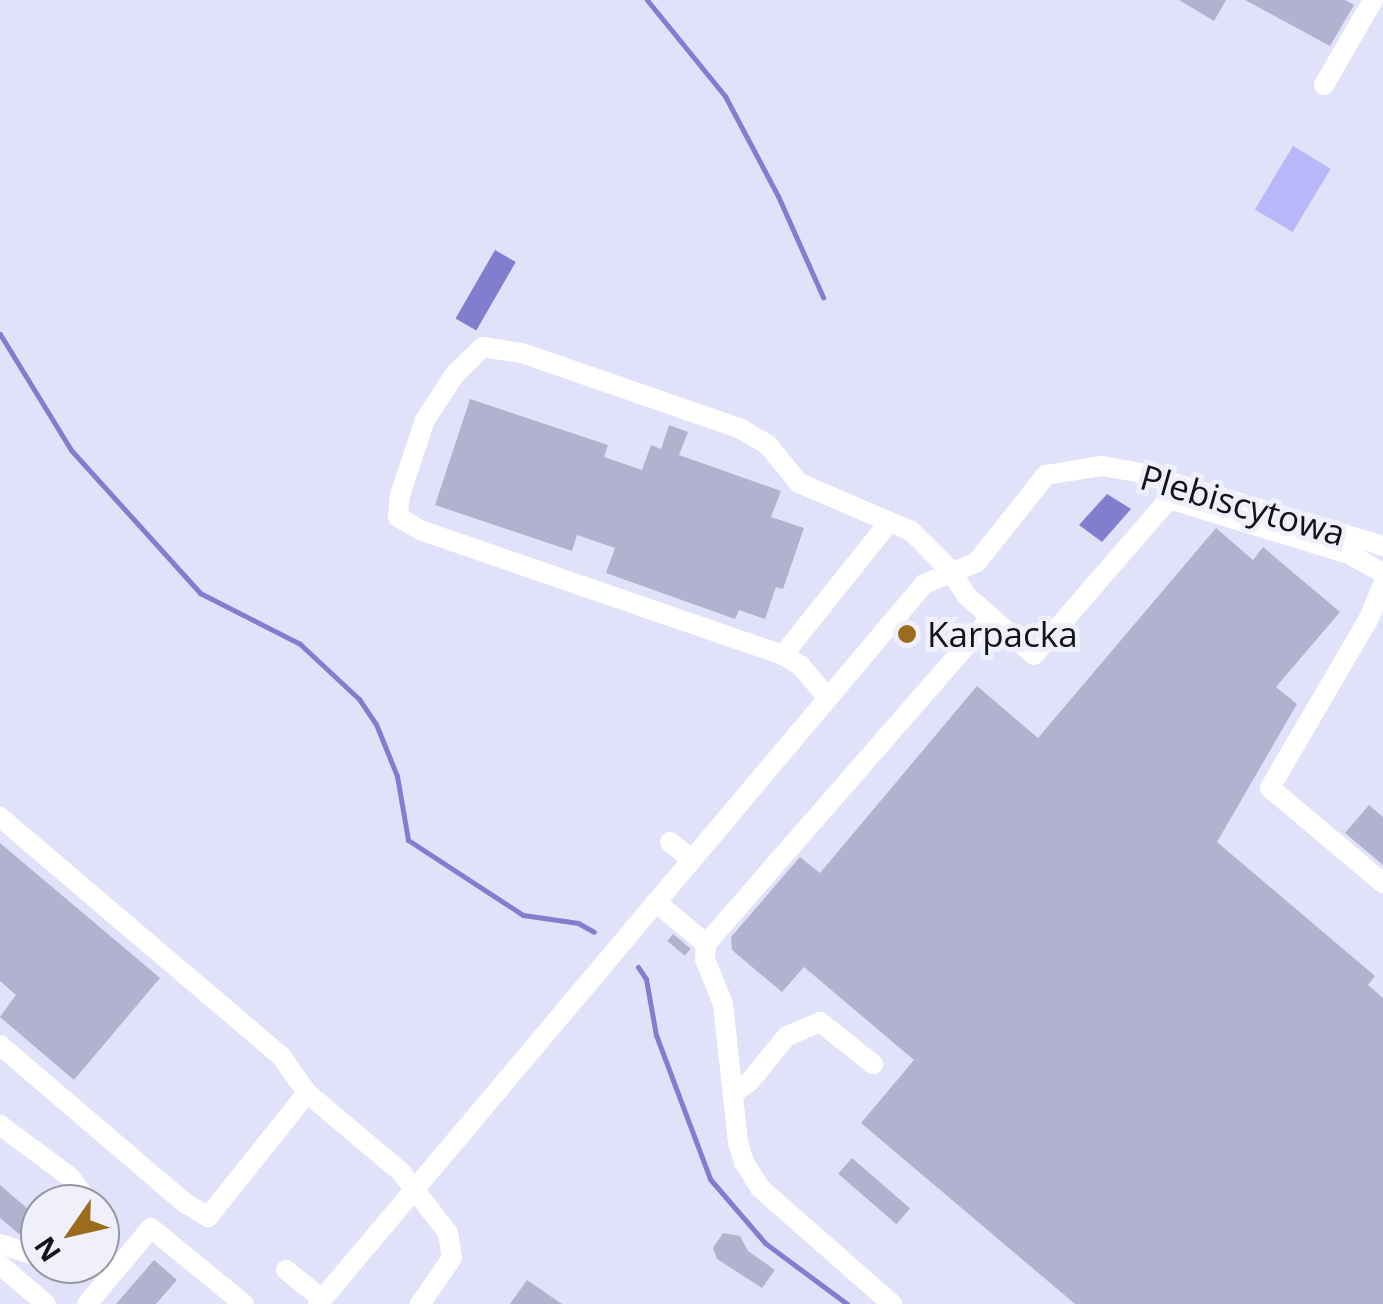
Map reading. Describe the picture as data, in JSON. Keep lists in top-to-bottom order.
{
  "streets": {
    "street": ["Plebiscytowa"]
  },
  "places": ["Karpacka"],
  "north": "bottom left"
}
